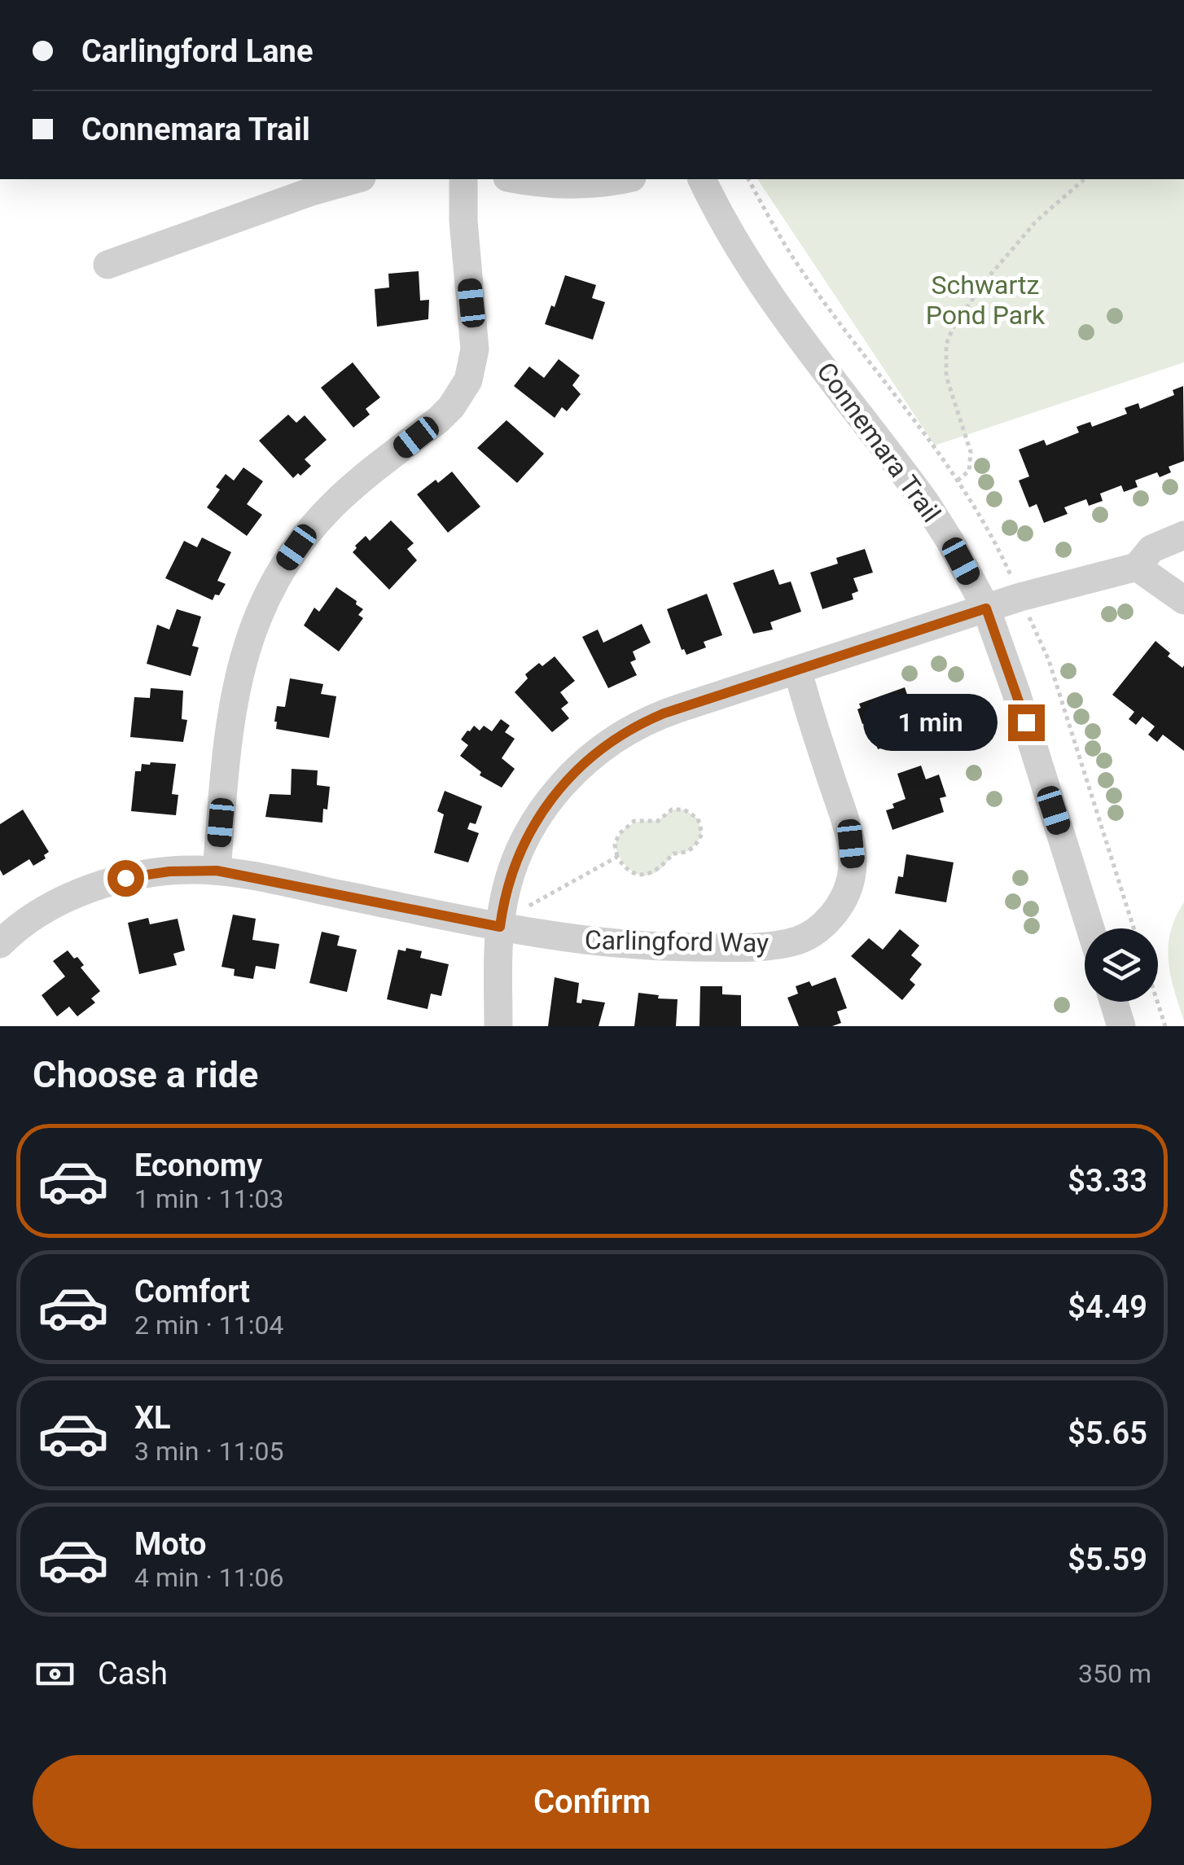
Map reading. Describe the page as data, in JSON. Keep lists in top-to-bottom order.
{
  "streets": {
    "street": ["Connemara Trail", "Carlingford Way"]
  },
  "parks": ["Schwartz Pond Park"],
  "page": {
    "banner": ["Carlingford Lane", "Connemara Trail"],
    "bubble": "1 min",
    "heading": "Choose a ride",
    "list": [
      {
        "name": "Economy",
        "note": "1 min · 11:03",
        "value": "$3.33"
      },
      {
        "name": "Comfort",
        "note": "2 min · 11:04",
        "value": "$4.49"
      },
      {
        "name": "XL",
        "note": "3 min · 11:05",
        "value": "$5.65"
      },
      {
        "name": "Moto",
        "note": "4 min · 11:06",
        "value": "$5.59"
      }
    ],
    "pay": ["Cash", "350 m"],
    "buttons": "Confirm"
  }
}
